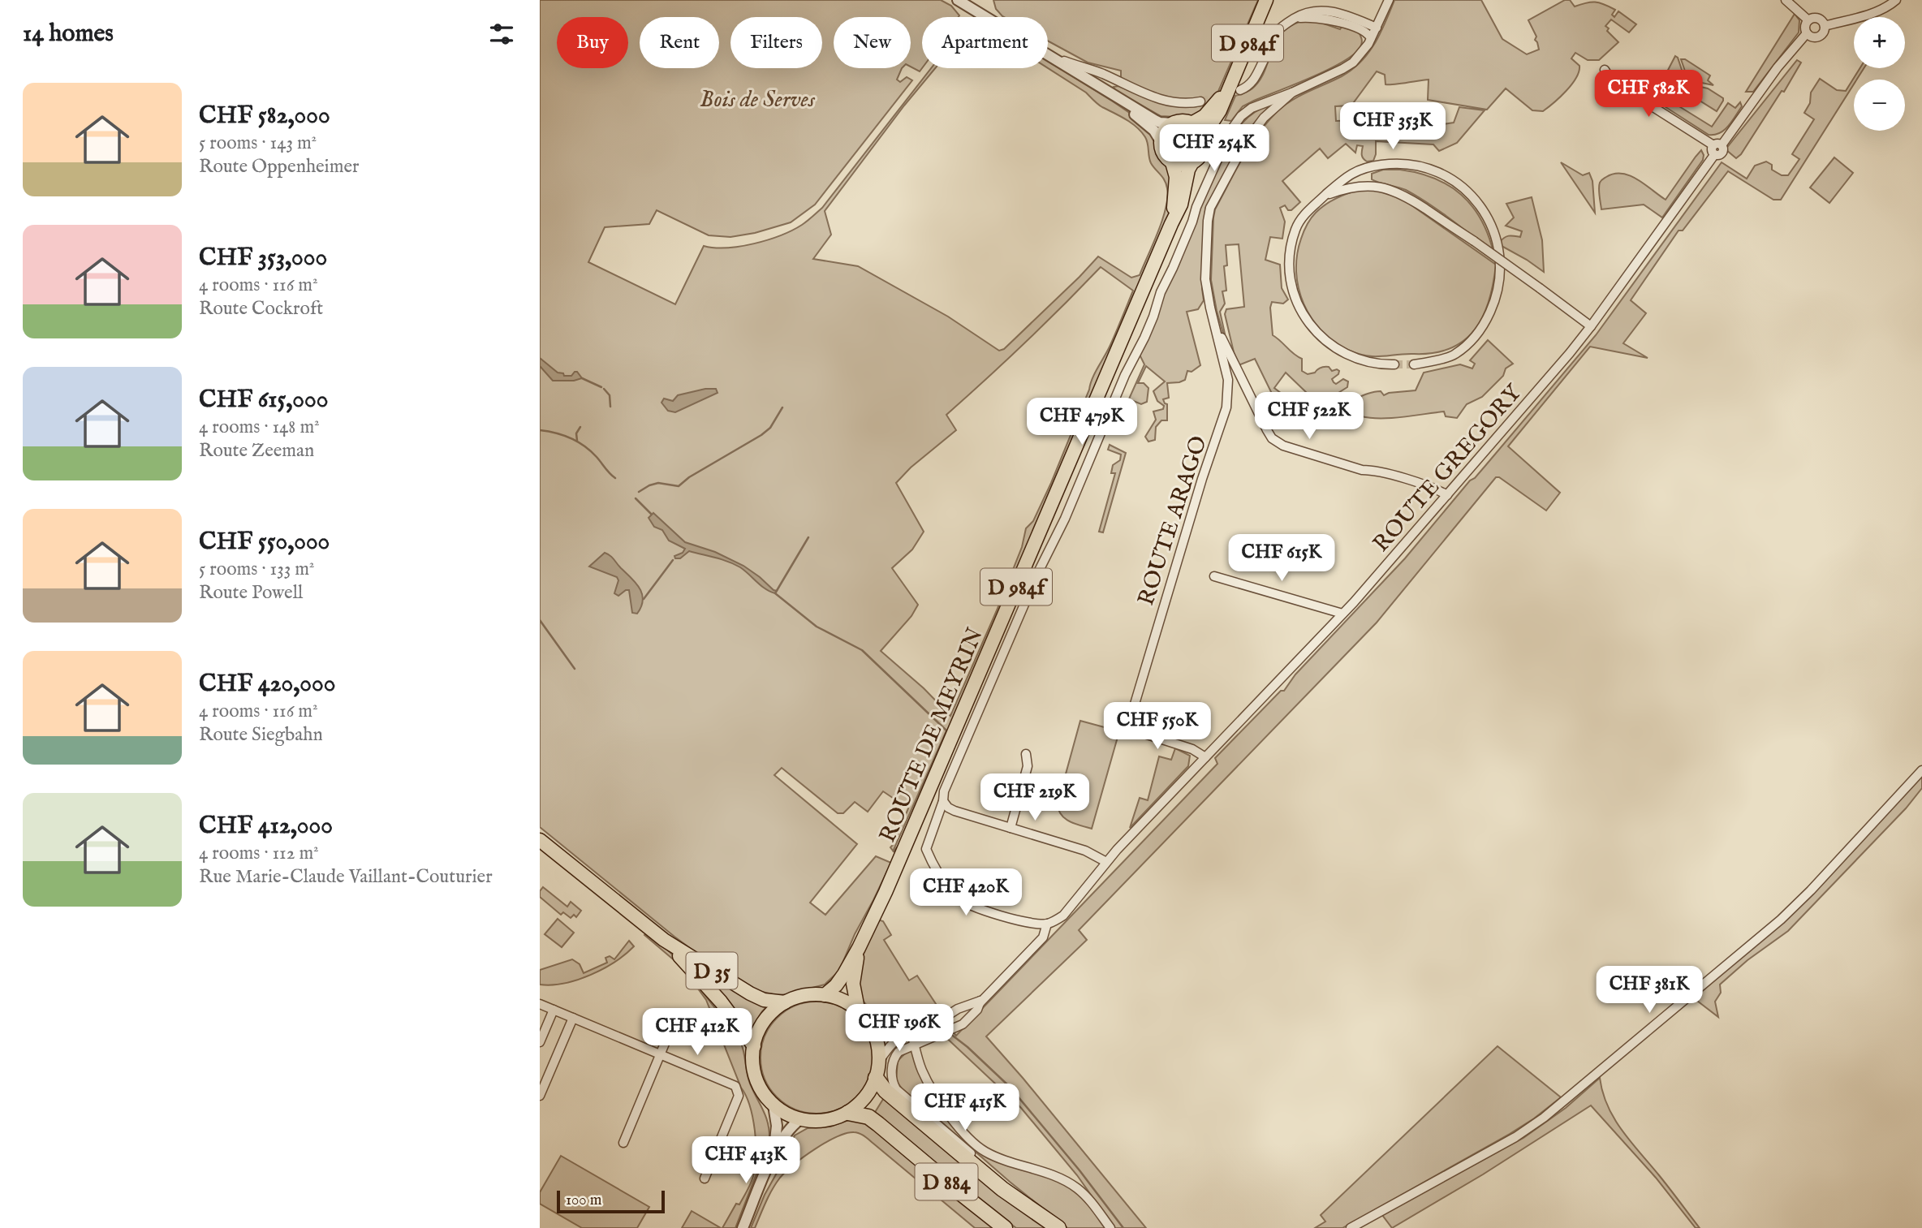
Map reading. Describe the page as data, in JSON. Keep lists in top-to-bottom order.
{
  "streets": {
    "highway": ["D 884"],
    "main road": ["D 984f", "ROUTE DE MEYRIN", "D 35"],
    "street": ["ROUTE GREGORY", "ROUTE ARAGO"]
  },
  "crossings": [
    ["D 984f", "ROUTE DE MEYRIN"],
    ["ROUTE GREGORY", "ROUTE ARAGO"],
    ["ROUTE GREGORY", "ROUTE DE MEYRIN"],
    ["ROUTE GREGORY", "D 35"],
    ["ROUTE GREGORY", "D 884"],
    ["ROUTE DE MEYRIN", "D 35"],
    ["ROUTE DE MEYRIN", "D 884"],
    ["D 35", "D 884"]
  ],
  "parks": ["Bois de Serves"],
  "scale_bar": "100 m",
  "page": {
    "heading": "14 homes",
    "map_buttons": ["+", "−"],
    "chip": [
      "Buy",
      "Rent",
      "Filters",
      "New",
      "Apartment"
    ],
    "list": [
      {
        "name": "CHF 582,000",
        "note": "5 rooms · 143 m² · Route Oppenheimer"
      },
      {
        "name": "CHF 353,000",
        "note": "4 rooms · 116 m² · Route Cockroft"
      },
      {
        "name": "CHF 615,000",
        "note": "4 rooms · 148 m² · Route Zeeman"
      },
      {
        "name": "CHF 550,000",
        "note": "5 rooms · 133 m² · Route Powell"
      },
      {
        "name": "CHF 420,000",
        "note": "4 rooms · 116 m² · Route Siegbahn"
      },
      {
        "name": "CHF 412,000",
        "note": "4 rooms · 112 m² · Rue Marie-Claude Vaillant-Couturier"
      }
    ],
    "price": [
      "CHF 582K",
      "CHF 353K",
      "CHF 254K",
      "CHF 522K",
      "CHF 479K",
      "CHF 615K",
      "CHF 550K",
      "CHF 219K",
      "CHF 420K",
      "CHF 381K",
      "CHF 196K",
      "CHF 412K",
      "CHF 415K",
      "CHF 413K"
    ],
    "scale": "100 m"
  }
}
